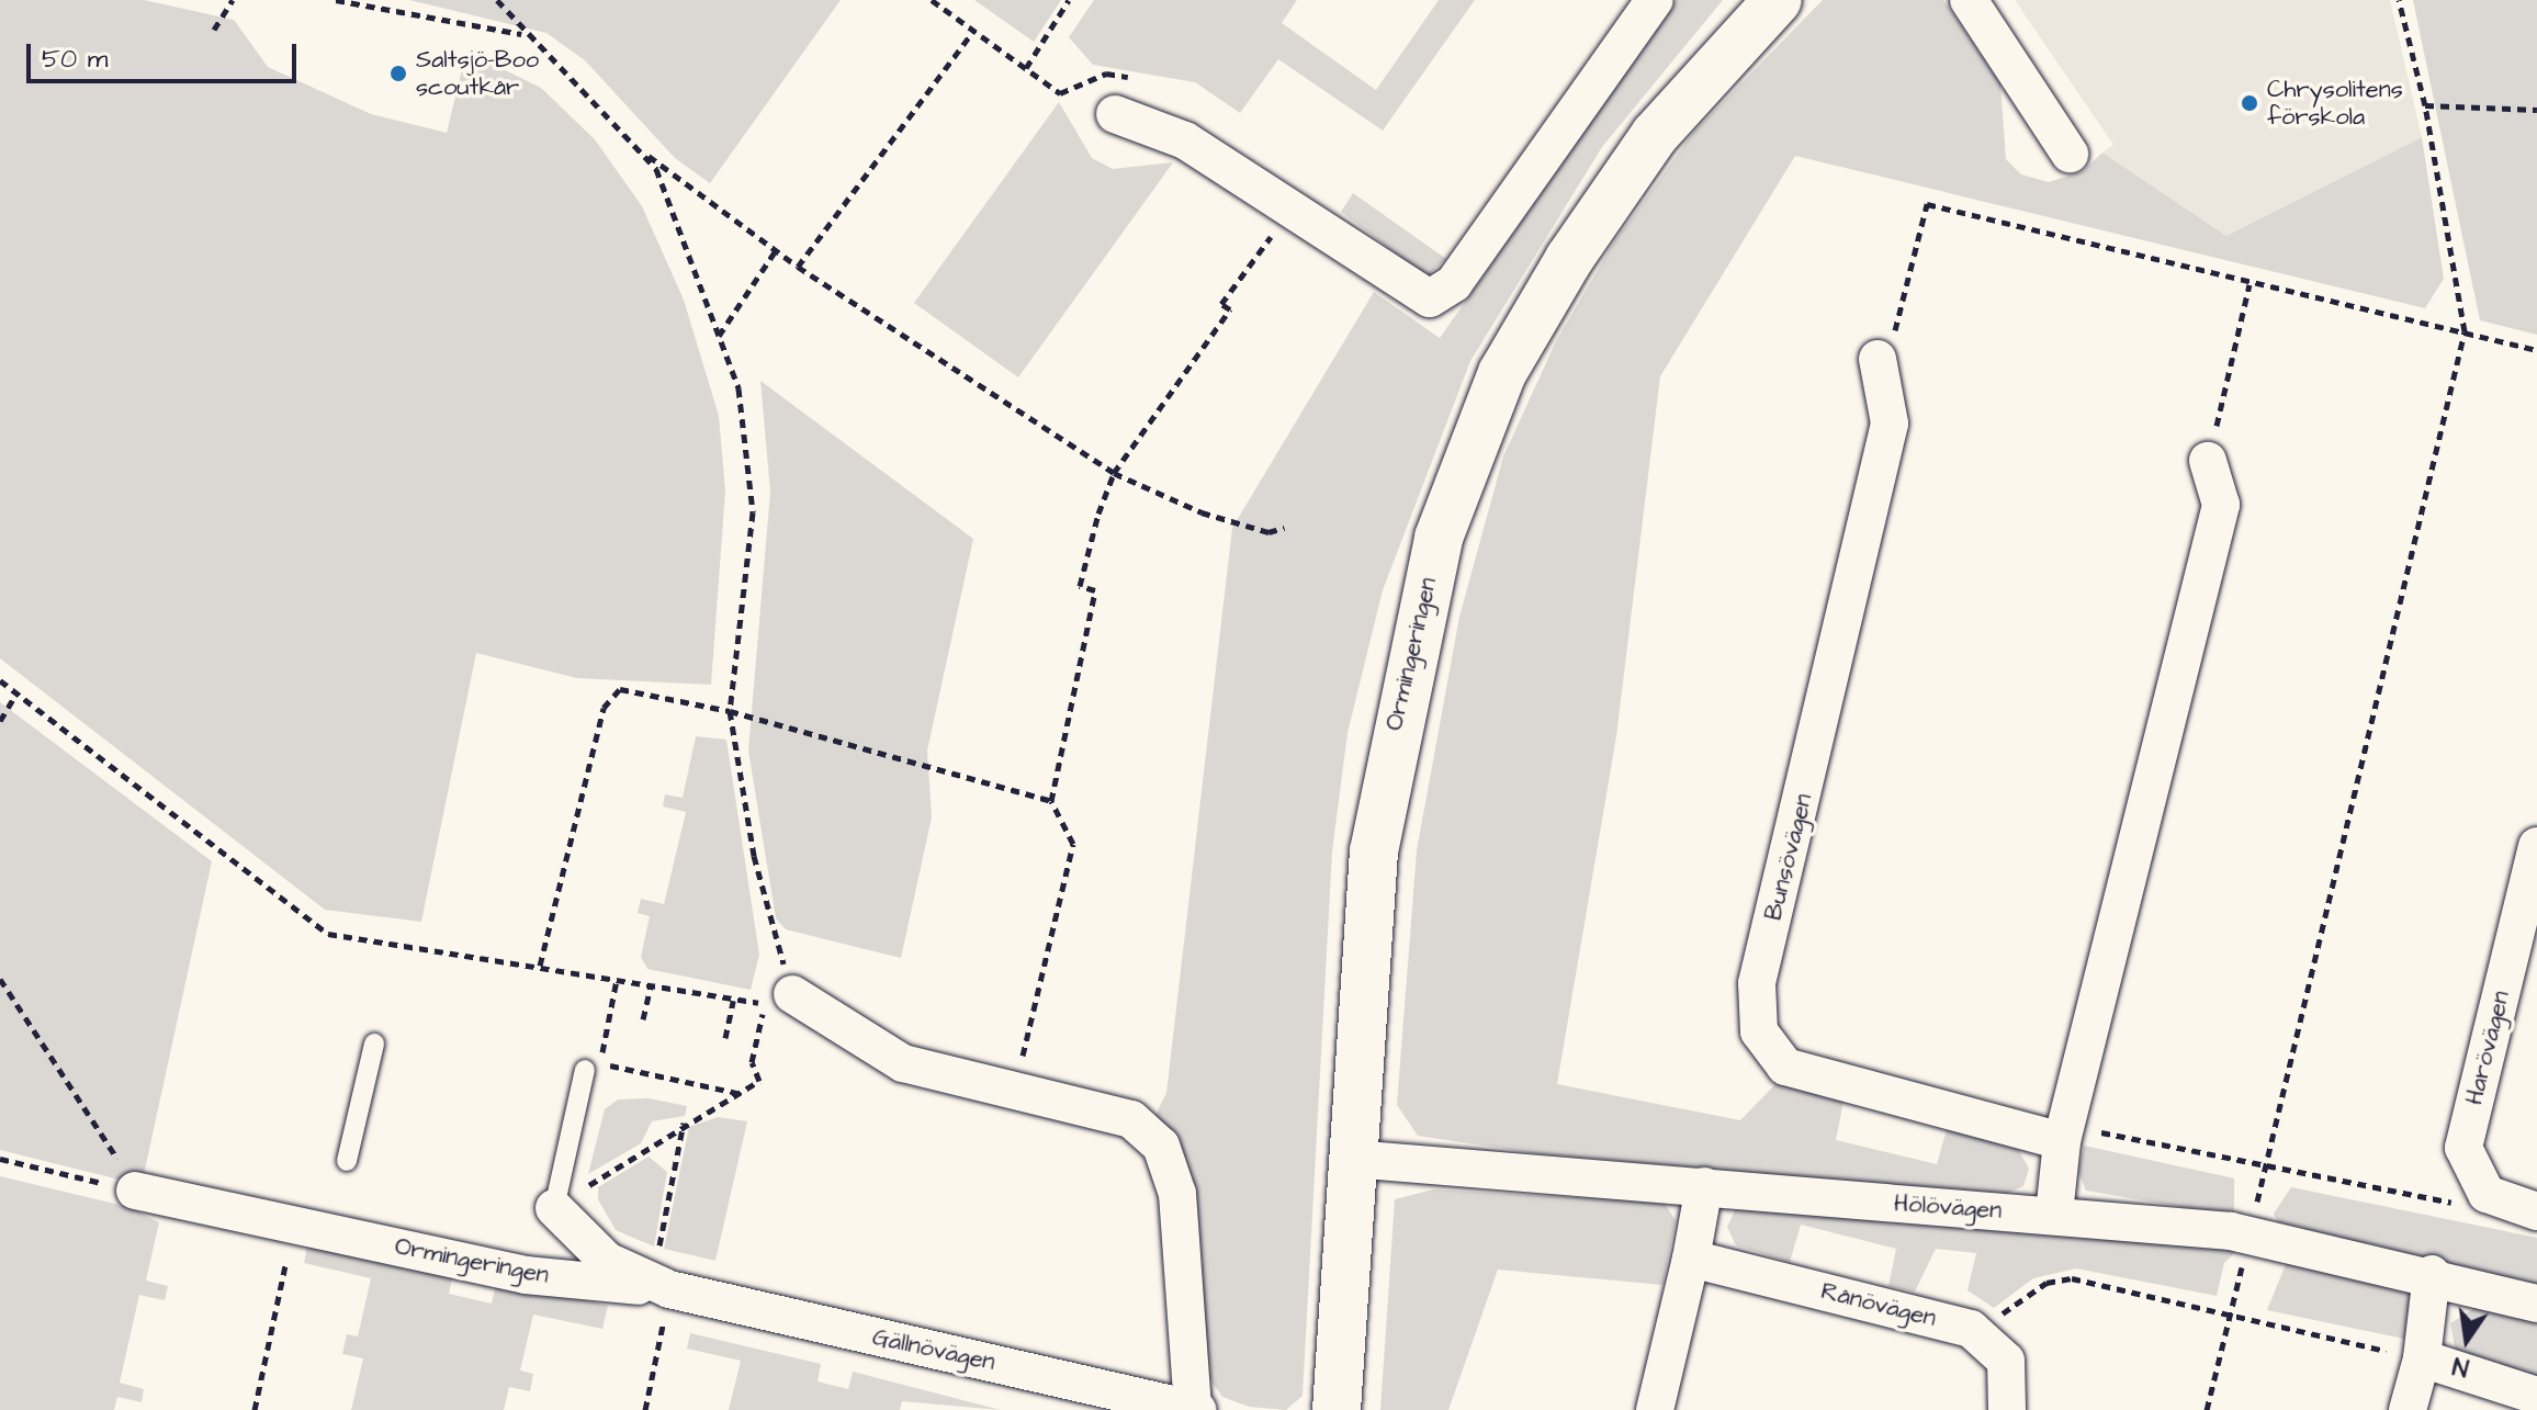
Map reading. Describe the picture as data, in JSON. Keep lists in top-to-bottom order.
{
  "streets": {
    "street": [
      "Ormingeringen",
      "Bunsövägen",
      "Harövägen",
      "Hölövägen",
      "Rånövägen",
      "Gällnövägen"
    ]
  },
  "crossings": [
    ["Ormingeringen", "Hölövägen"],
    ["Ormingeringen", "Gällnövägen"]
  ],
  "places": ["Saltsjö-Boo scoutkår", "Chrysolitens förskola"],
  "scale_bar": "50 m",
  "north": "bottom"
}
